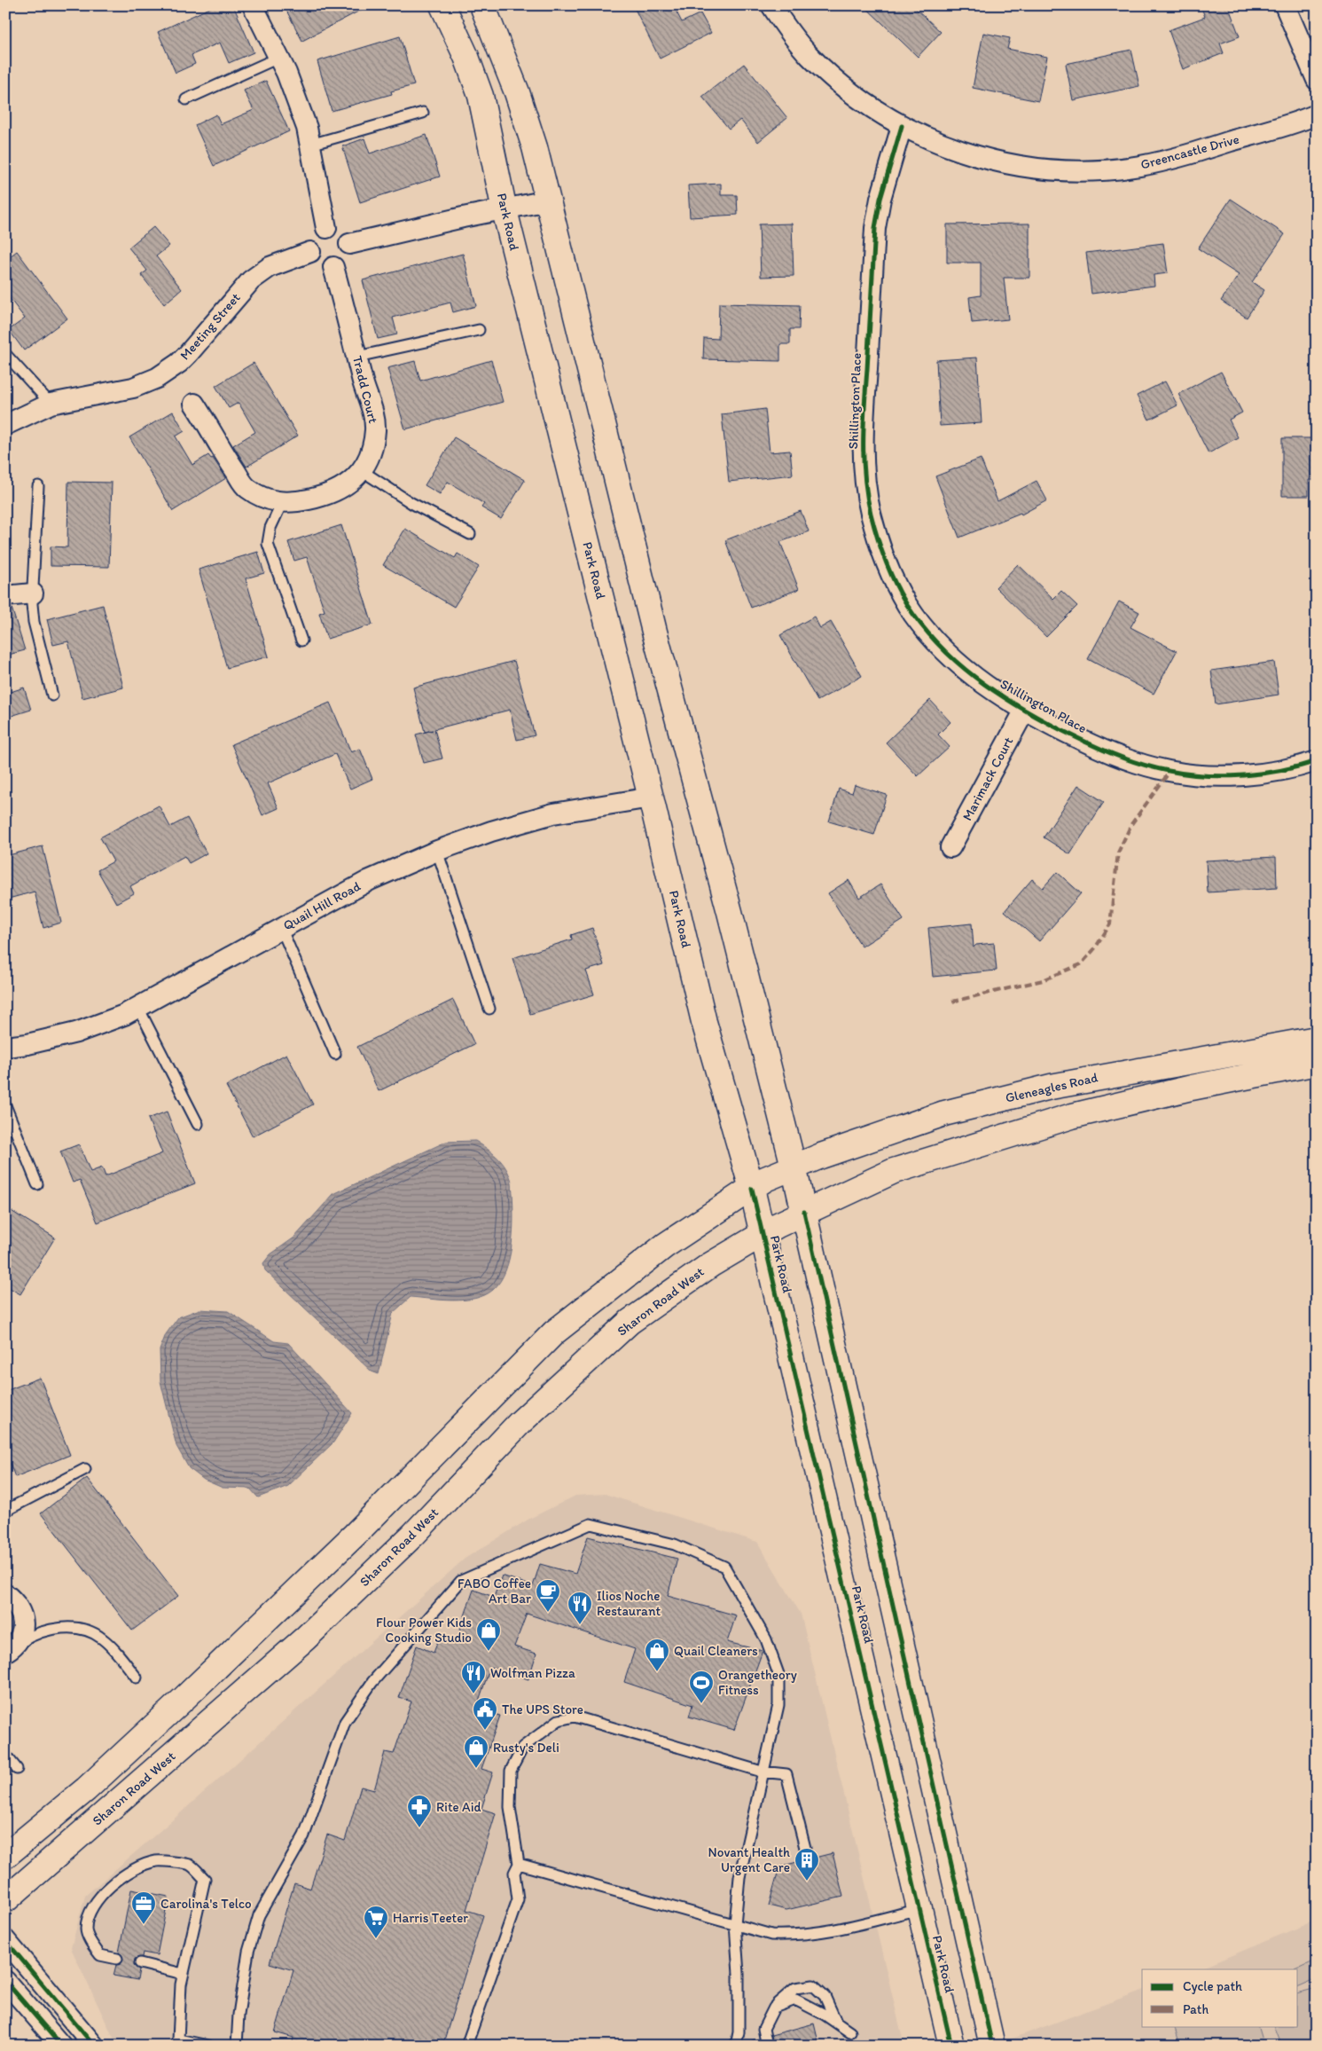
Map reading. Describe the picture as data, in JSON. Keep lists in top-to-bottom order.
{
  "streets": {
    "main road": ["Park Road", "Gleneagles Road", "Sharon Road West"],
    "street": [
      "Greencastle Drive",
      "Meeting Street",
      "Tradd Court",
      "Shillington Place",
      "Marimack Court",
      "Quail Hill Road"
    ]
  },
  "crossings": [
    ["Greencastle Drive", "Shillington Place"],
    ["Park Road", "Quail Hill Road"],
    ["Park Road", "Sharon Road West"],
    ["Meeting Street", "Tradd Court"],
    ["Shillington Place", "Marimack Court"]
  ],
  "places": {
    "cafe": ["FABO Coffee Art Bar"],
    "restaurant": ["Ilios Noche Restaurant", "Wolfman Pizza"],
    "shop": ["Flour Power Kids Cooking Studio", "Quail Cleaners", "Rusty's Deli"],
    "sports": ["Orangetheory Fitness"],
    "public building": ["The UPS Store"],
    "pharmacy": ["Rite Aid"],
    "building": ["Novant Health Urgent Care"],
    "office": ["Carolina's Telco"],
    "supermarket": ["Harris Teeter"]
  },
  "legend": ["Cycle path", "Path"]
}
